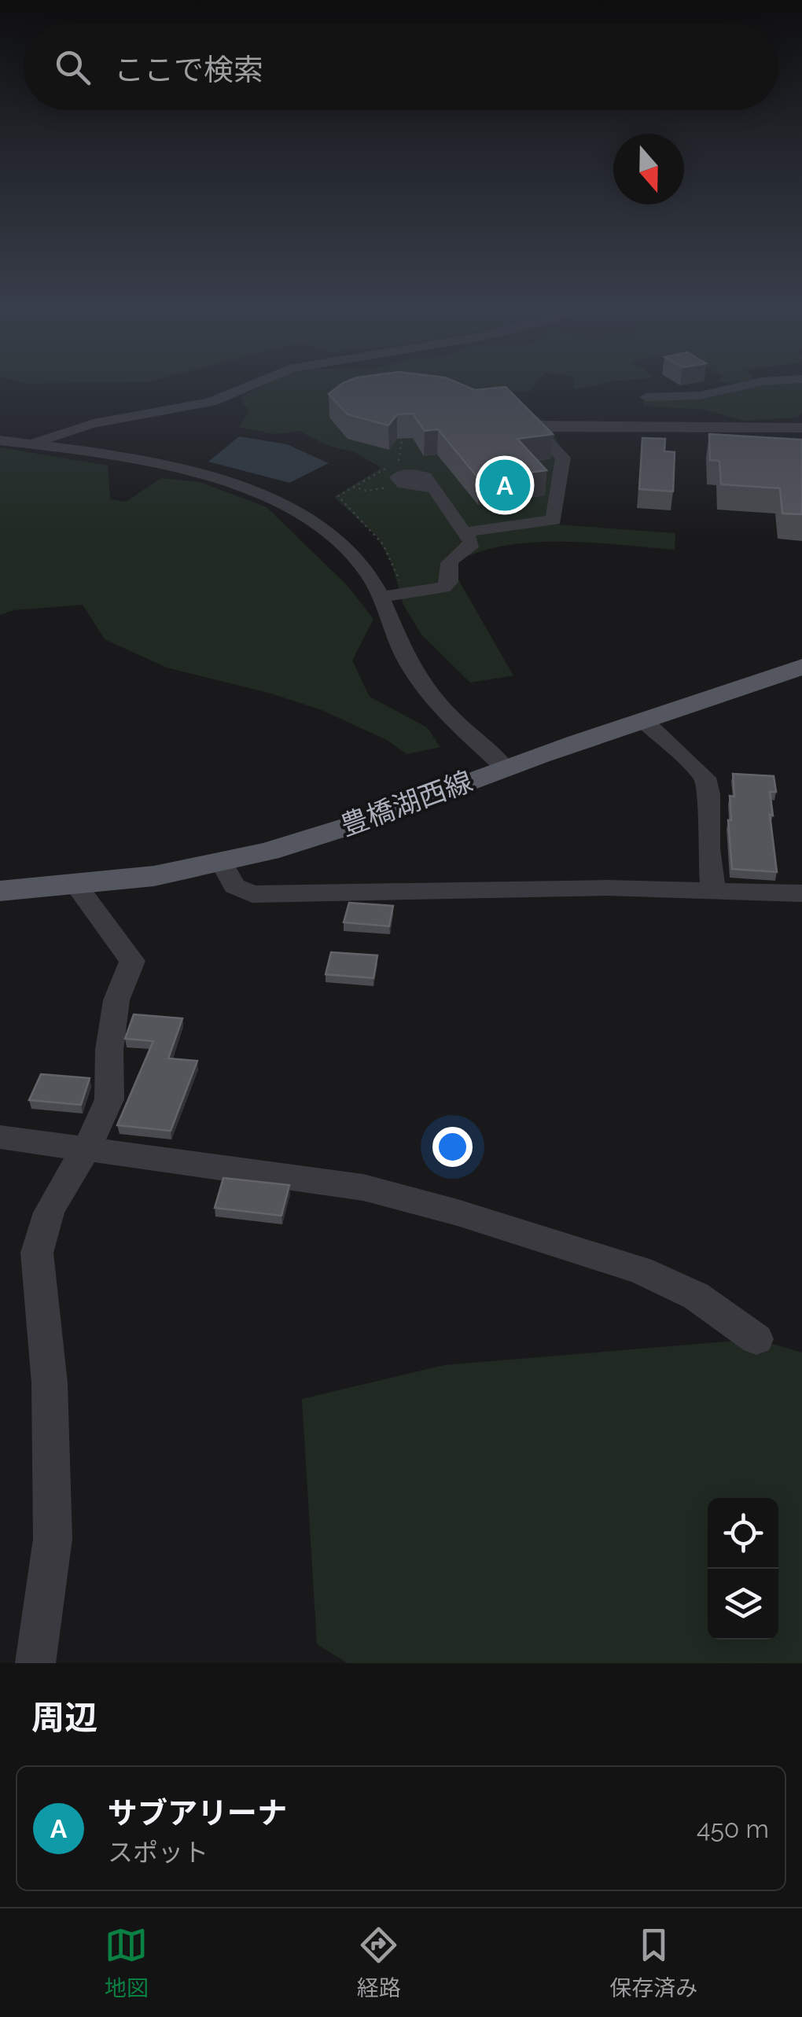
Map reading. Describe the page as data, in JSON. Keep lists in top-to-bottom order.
{
  "streets": {
    "main road": ["豊橋湖西線"]
  },
  "north": "bottom",
  "page": {
    "search": "ここで検索",
    "pins": "A",
    "heading": "周辺",
    "list": [
      {
        "mark": "A",
        "name": "サブアリーナ",
        "note": "スポット",
        "value": "450 m"
      }
    ],
    "nav": ["地図", "経路", "保存済み"]
  }
}
